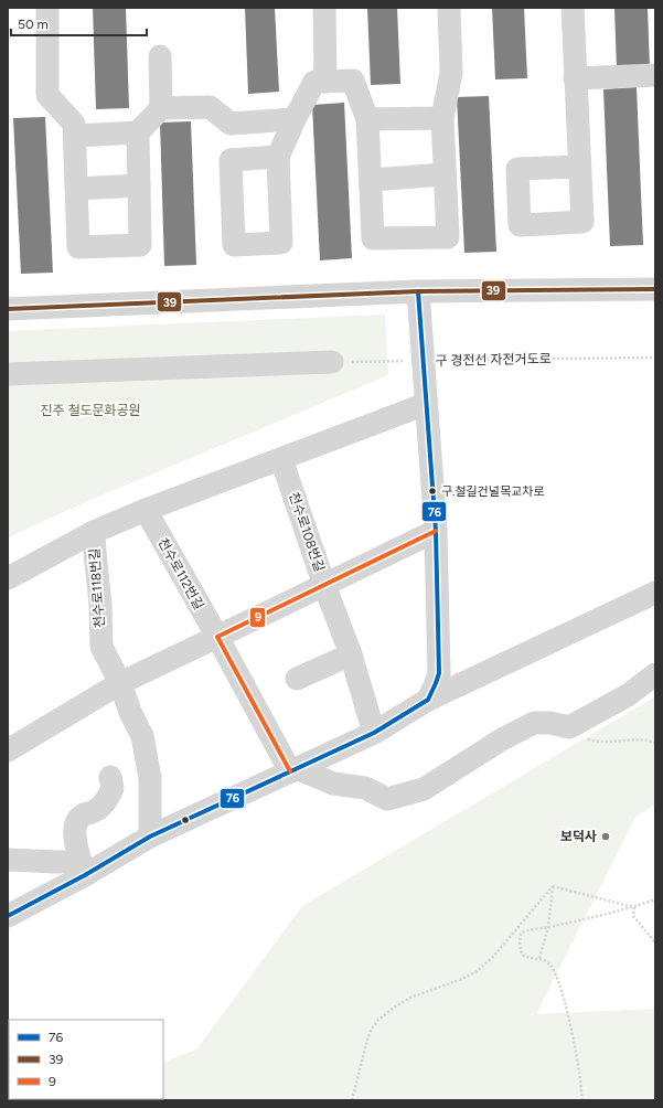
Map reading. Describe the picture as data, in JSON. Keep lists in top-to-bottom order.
{
  "streets": {
    "street": ["천수로108번길", "천수로112번길", "천수로118번길"],
    "path": ["구 경전선 자전거도로"]
  },
  "parks": ["진주 철도문화공원"],
  "places": ["구.철길건널목교차로", "보덕사"],
  "lines": ["transit line 39", "transit line 76", "transit line 9"],
  "legend": ["76", "39", "9"],
  "scale_bar": "50 m"
}
